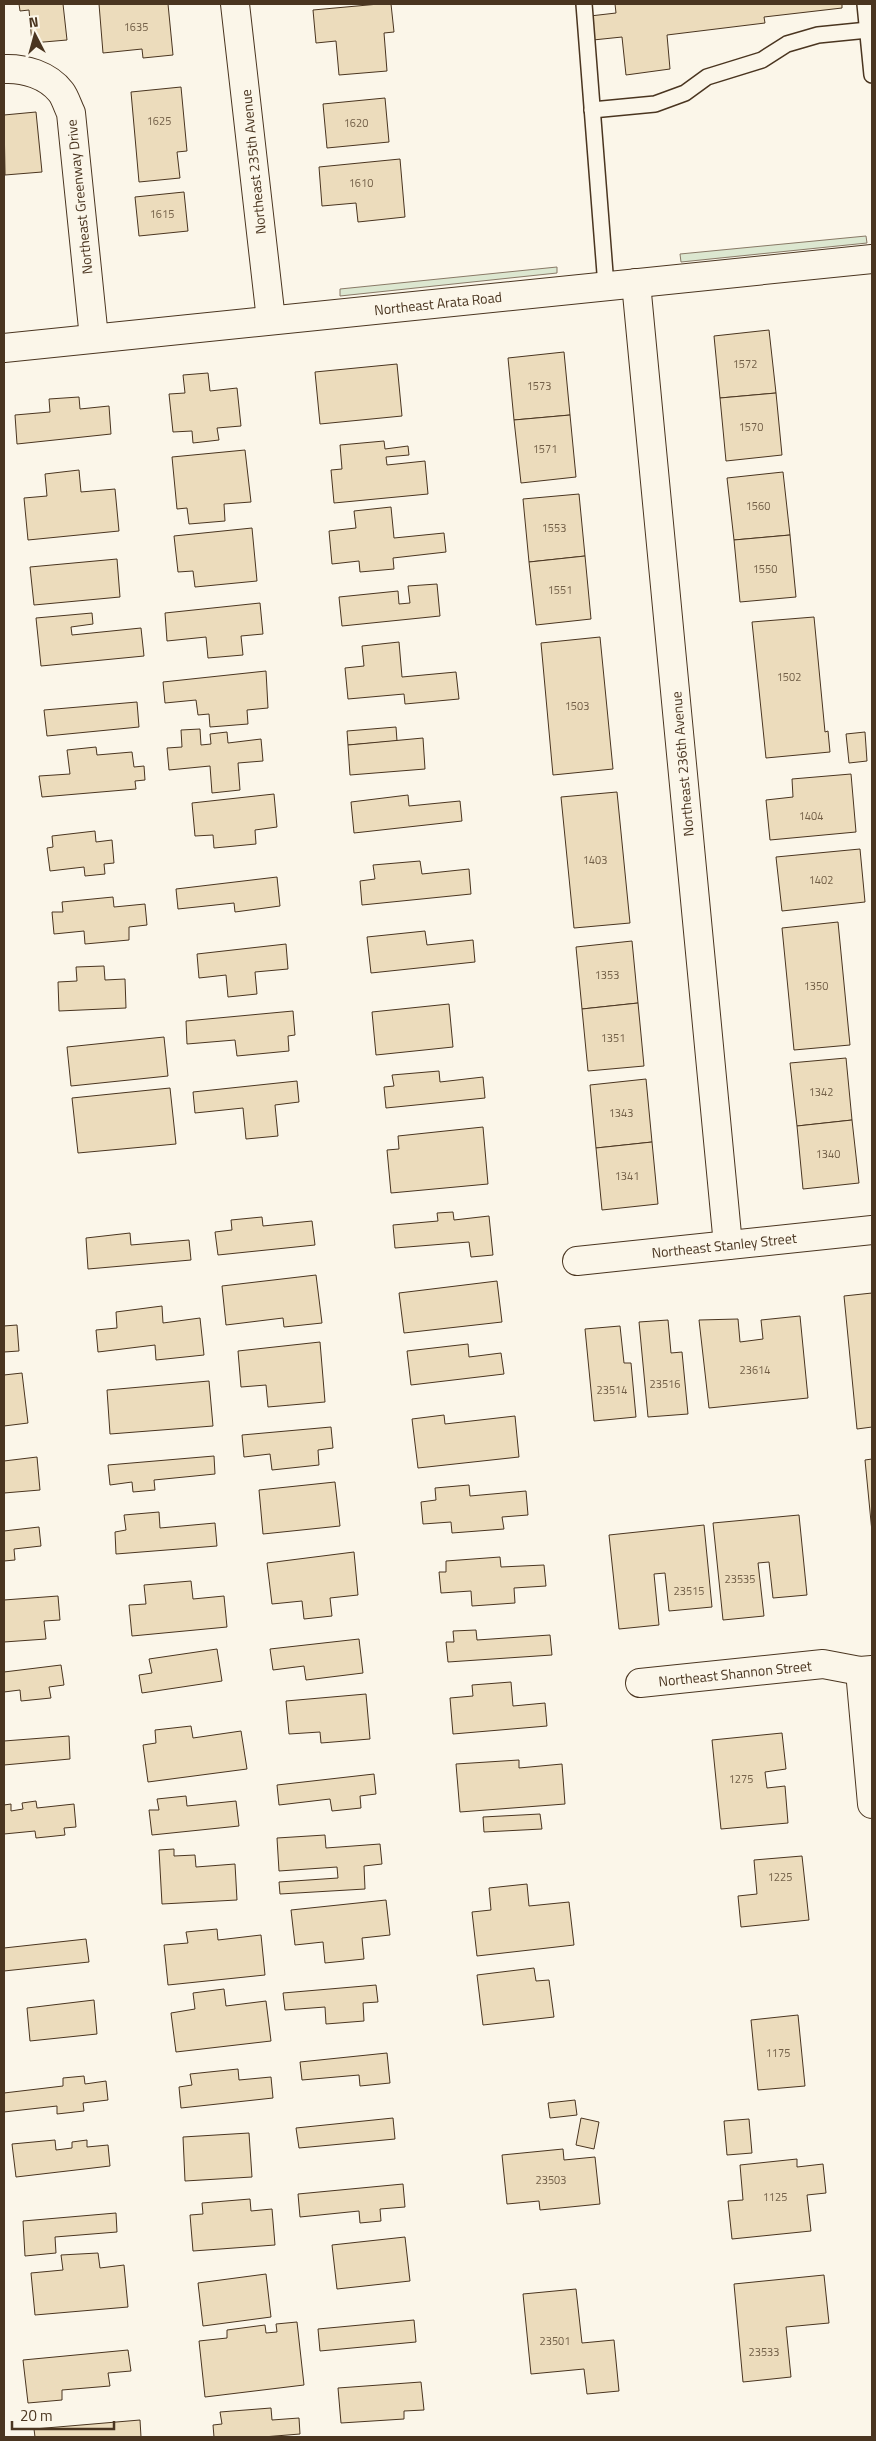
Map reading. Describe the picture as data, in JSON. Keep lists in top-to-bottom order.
{
  "streets": {
    "street": [
      "Northeast 235th Avenue",
      "Northeast Greenway Drive",
      "Northeast Arata Road",
      "Northeast 236th Avenue",
      "Northeast Stanley Street",
      "Northeast Shannon Street"
    ]
  },
  "crossings": [
    ["Northeast 235th Avenue", "Northeast Arata Road"],
    ["Northeast Greenway Drive", "Northeast Arata Road"],
    ["Northeast Arata Road", "Northeast 236th Avenue"],
    ["Northeast 236th Avenue", "Northeast Stanley Street"]
  ],
  "house_numbers": [
    "1635",
    "1625",
    "1620",
    "1610",
    "1615",
    "1572",
    "1573",
    "1570",
    "1571",
    "1560",
    "1553",
    "1550",
    "1551",
    "1502",
    "1503",
    "1404",
    "1403",
    "1402",
    "1353",
    "1350",
    "1351",
    "1342",
    "1343",
    "1340",
    "1341",
    "23614",
    "23516",
    "23514",
    "23535",
    "23515",
    "1275",
    "1225",
    "1175",
    "23503",
    "1125",
    "23501",
    "23533"
  ],
  "scale_bar": "20 m",
  "north": "top"
}
